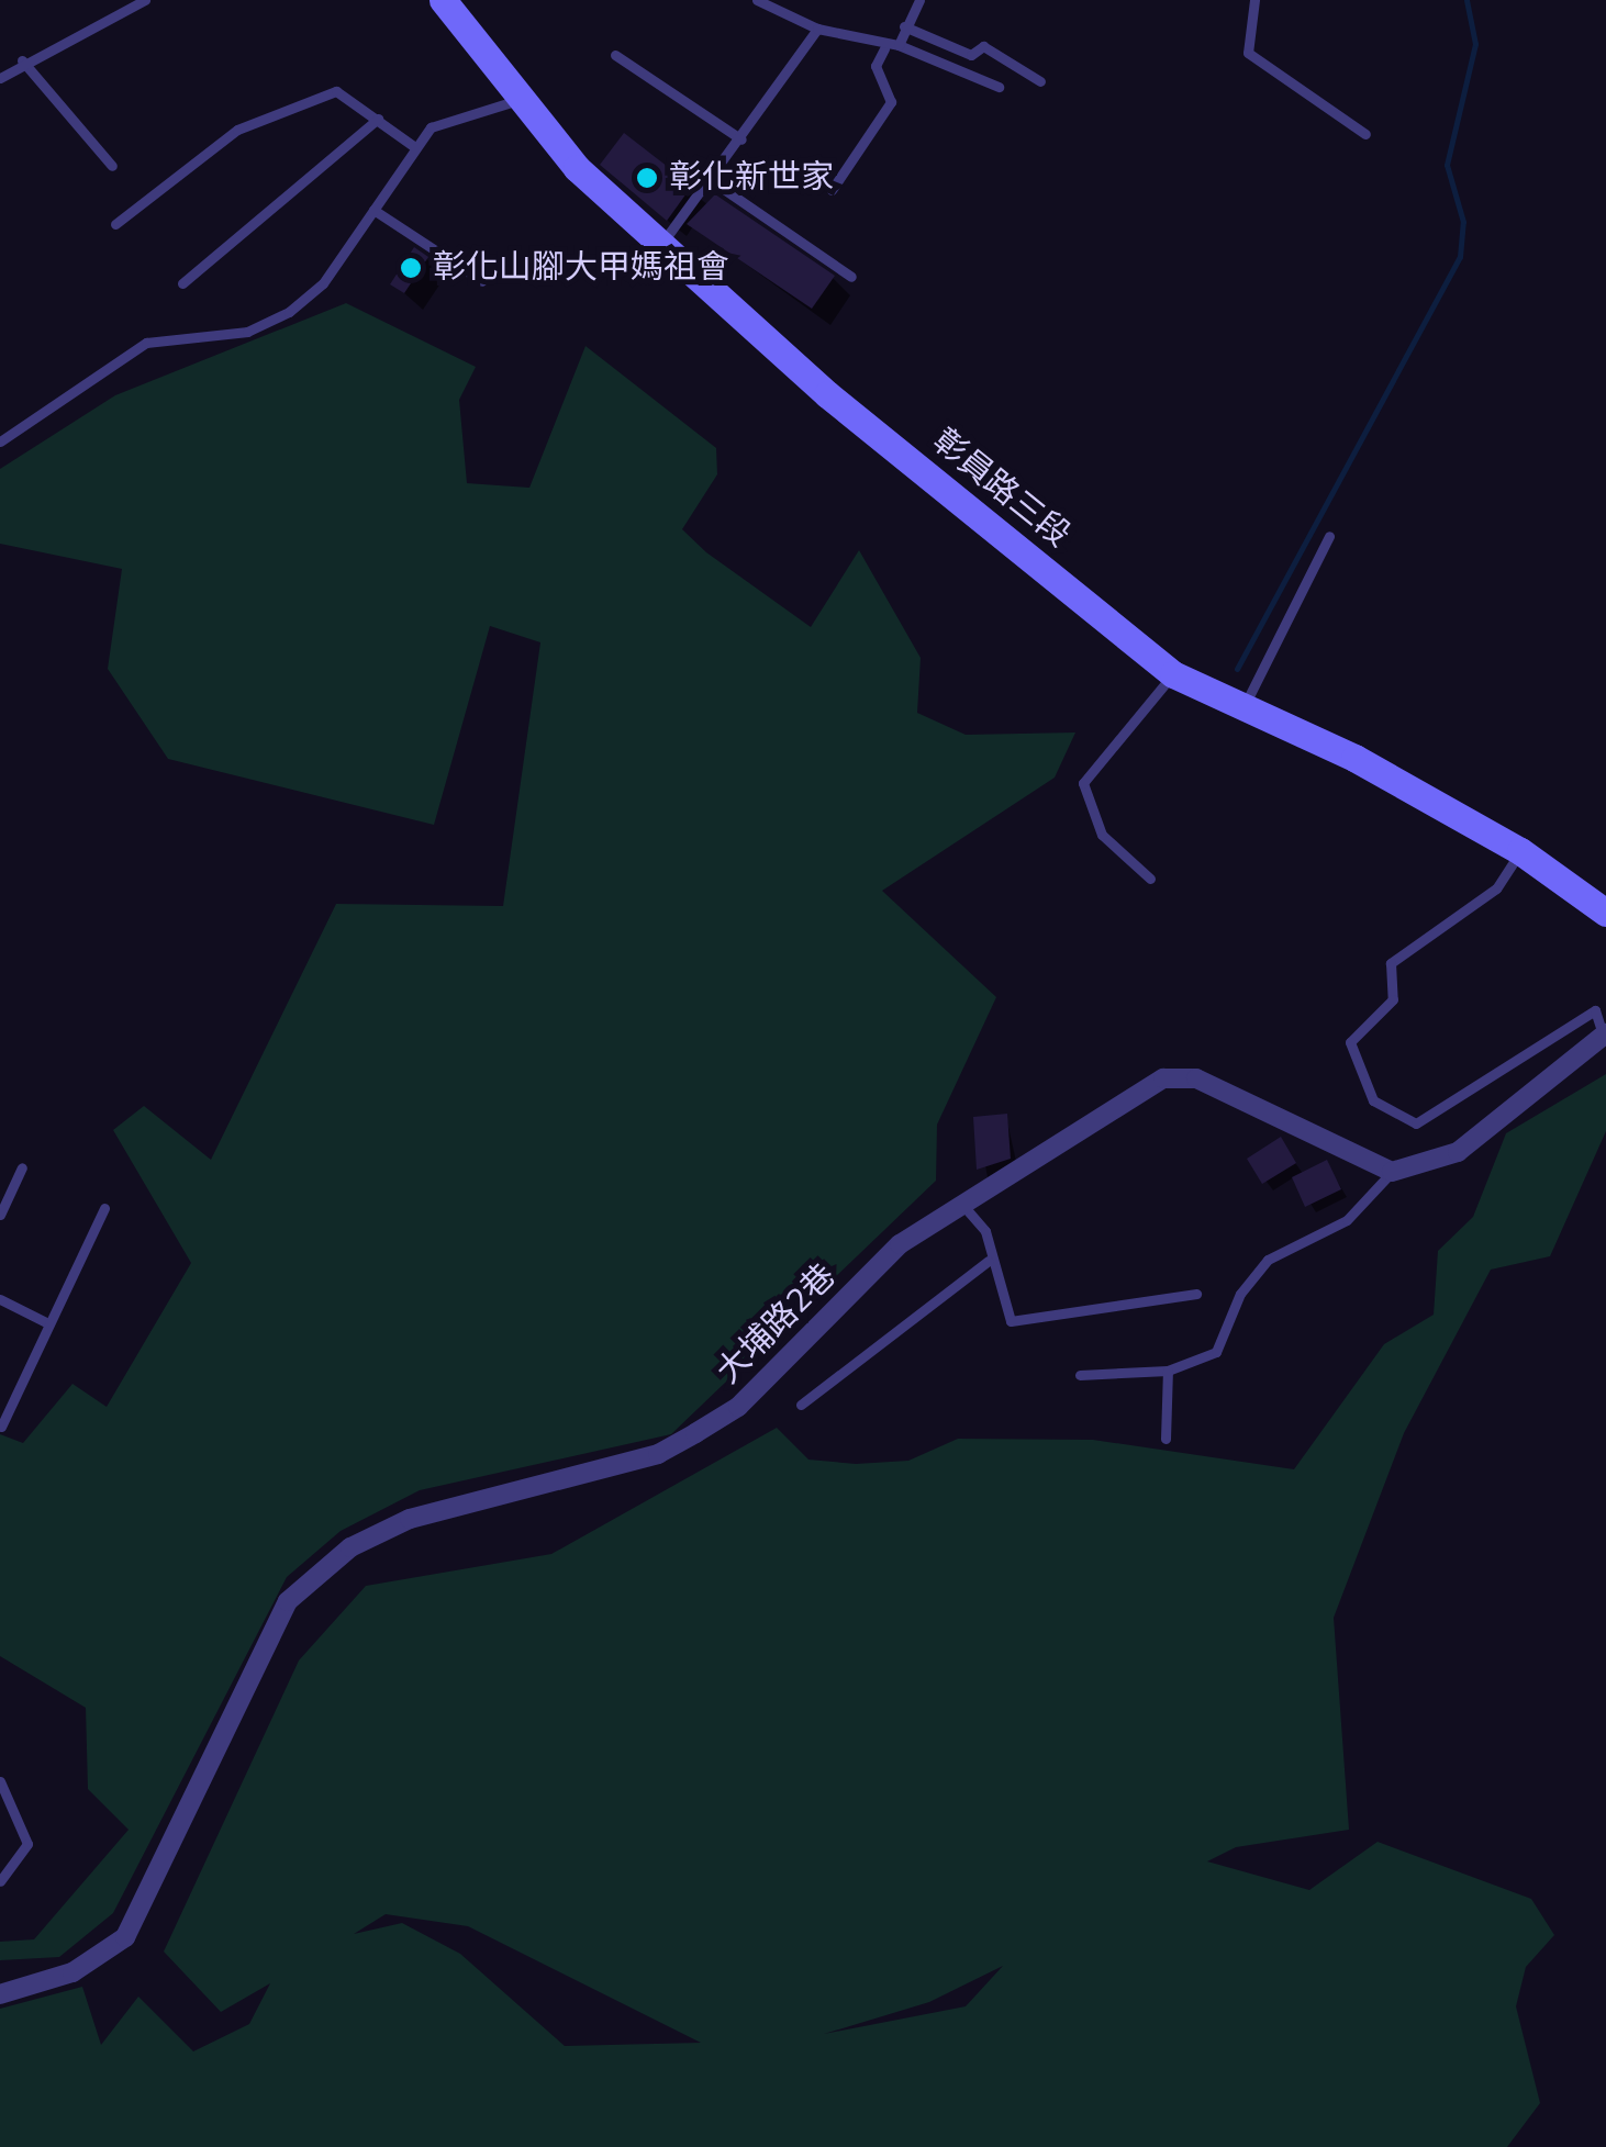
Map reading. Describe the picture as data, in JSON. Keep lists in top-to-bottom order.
{
  "streets": {
    "main road": ["彰員路三段"],
    "street": ["大埔路2巷"]
  },
  "places": ["彰化新世家", "彰化山腳大甲媽祖會"]
}
